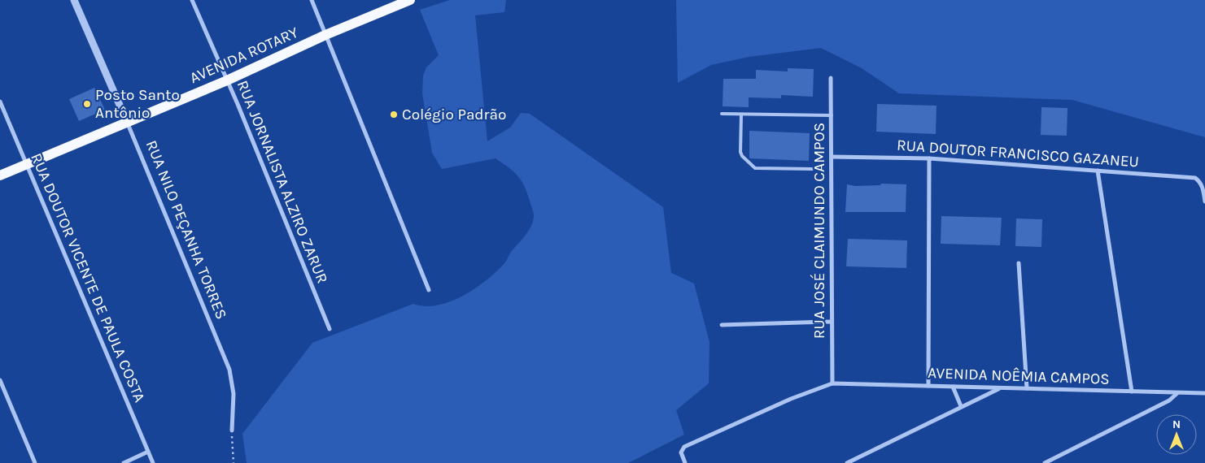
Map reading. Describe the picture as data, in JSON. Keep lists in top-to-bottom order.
{
  "streets": {
    "main road": ["AVENIDA ROTARY"],
    "street": [
      "RUA DOUTOR FRANCISCO GAZANEU",
      "RUA JORNALISTA ALZIRO ZARUR",
      "RUA NILO PEÇANHA TORRES",
      "RUA JOSÉ CLAIMUNDO CAMPOS",
      "RUA DOUTOR VICENTE DE PAULA COSTA",
      "AVENIDA NOÊMIA CAMPOS"
    ]
  },
  "crossings": [
    ["AVENIDA ROTARY", "RUA JORNALISTA ALZIRO ZARUR"],
    ["AVENIDA ROTARY", "RUA NILO PEÇANHA TORRES"],
    ["AVENIDA ROTARY", "RUA DOUTOR VICENTE DE PAULA COSTA"],
    ["RUA DOUTOR FRANCISCO GAZANEU", "RUA JOSÉ CLAIMUNDO CAMPOS"],
    ["RUA JOSÉ CLAIMUNDO CAMPOS", "AVENIDA NOÊMIA CAMPOS"]
  ],
  "places": ["Posto Santo Antônio", "Colégio Padrão"],
  "north": "top"
}
